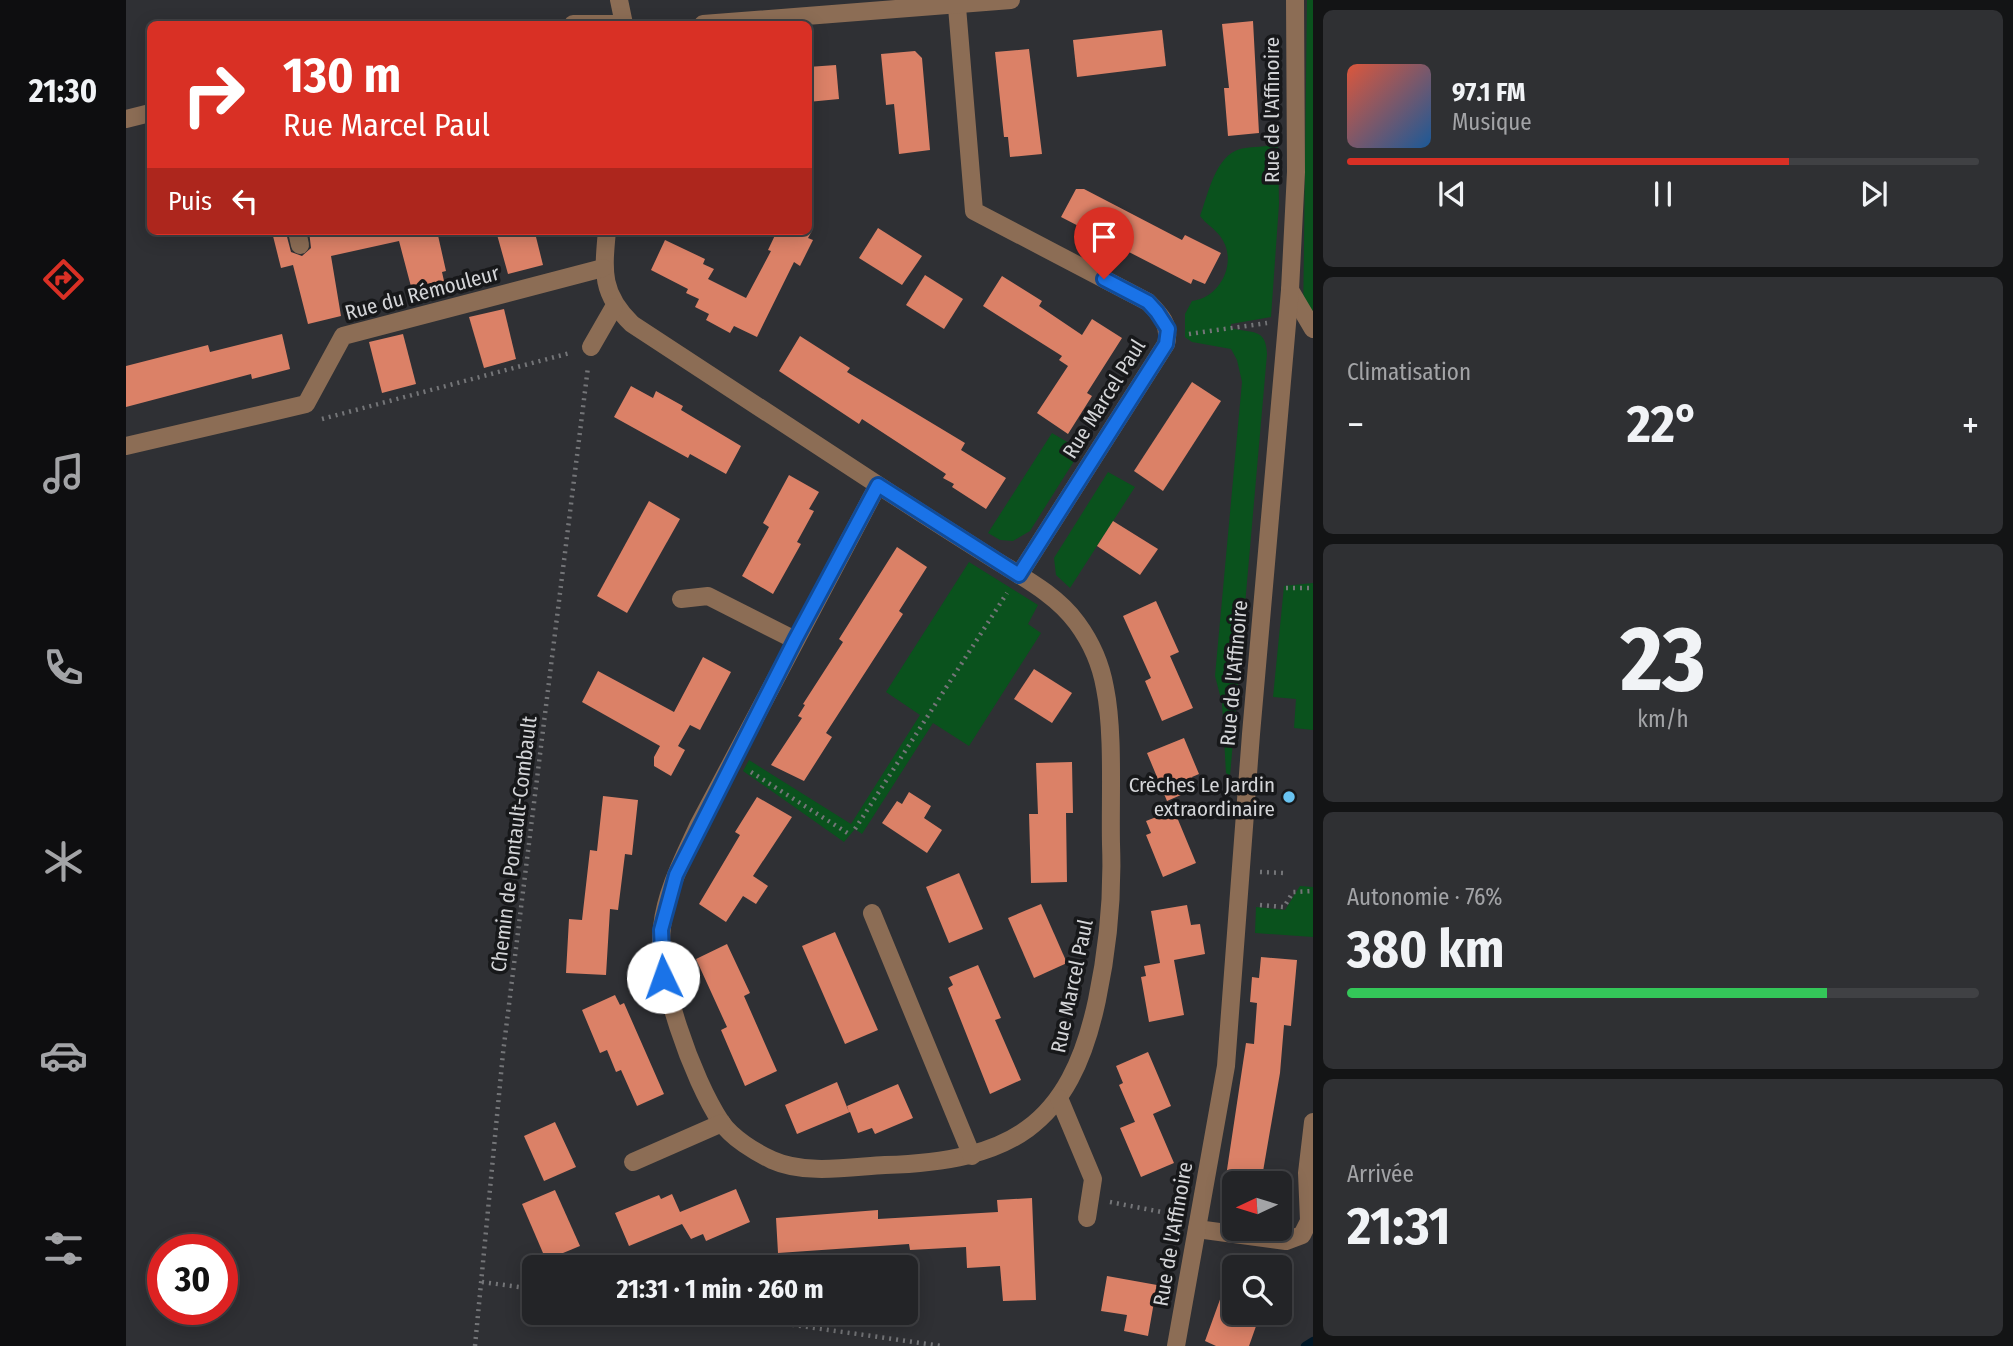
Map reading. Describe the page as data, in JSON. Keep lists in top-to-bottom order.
{
  "streets": {
    "street": ["Rue de l'Affinoire", "Rue du Rémouleur", "Rue Marcel Paul"],
    "path": ["Chemin de Pontault-Combault"]
  },
  "places": ["Crèches Le Jardin extraordinaire"],
  "north": "left",
  "page": {
    "tabs": "21:30",
    "turn": ["130 m", "Rue Marcel Paul"],
    "song": ["97.1 FM", "Musique"],
    "then": "Puis",
    "tile": [
      "Climatisation",
      ["23", "km/h"],
      ["Autonomie · 76%", "380 km"],
      ["Arrivée", "21:31"]
    ],
    "heat": ["−", "22°", "+"],
    "limit": "30",
    "trip": "21:31 · 1 min · 260 m"
  }
}
